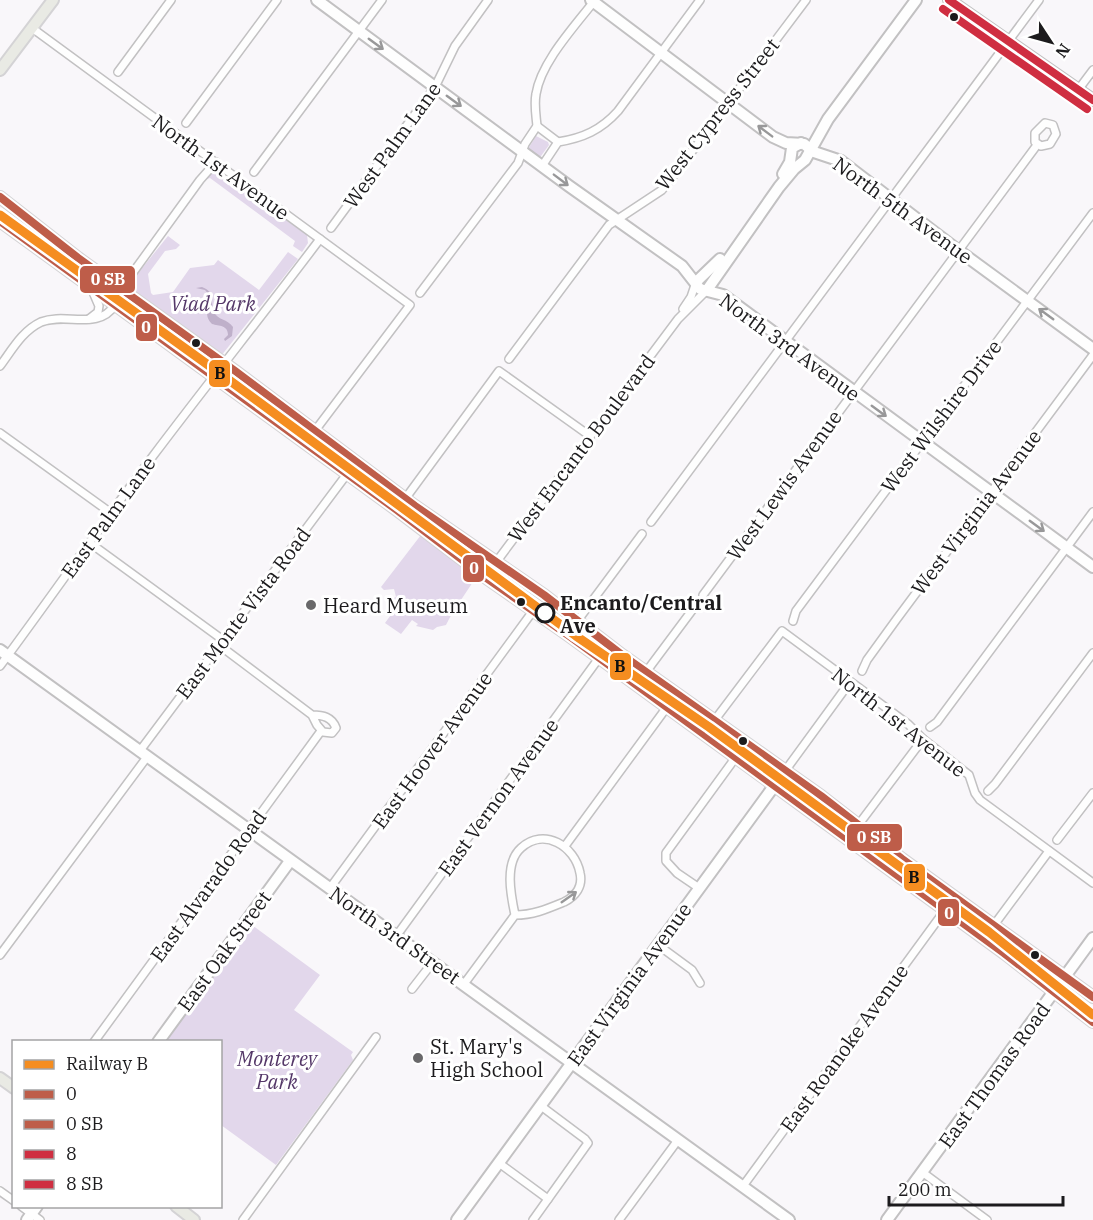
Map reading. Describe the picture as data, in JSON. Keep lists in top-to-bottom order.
{
  "streets": {
    "street": [
      "West Cypress Street",
      "West Palm Lane",
      "North 1st Avenue",
      "North 5th Avenue",
      "North 3rd Avenue",
      "West Wilshire Drive",
      "West Encanto Boulevard",
      "West Lewis Avenue",
      "West Virginia Avenue",
      "East Palm Lane",
      "East Monte Vista Road",
      "East Hoover Avenue",
      "East Vernon Avenue",
      "East Alvarado Road",
      "North 3rd Street",
      "East Oak Street",
      "East Virginia Avenue",
      "East Roanoke Avenue",
      "East Thomas Road"
    ]
  },
  "crossings": [
    ["West Cypress Street", "North 5th Avenue"],
    ["West Cypress Street", "North 3rd Avenue"],
    ["West Palm Lane", "North 3rd Avenue"],
    ["North 5th Avenue", "West Wilshire Drive"],
    ["North 5th Avenue", "West Encanto Boulevard"],
    ["North 5th Avenue", "West Lewis Avenue"],
    ["North 3rd Avenue", "West Wilshire Drive"],
    ["North 3rd Avenue", "West Encanto Boulevard"],
    ["North 3rd Avenue", "West Lewis Avenue"],
    ["North 3rd Avenue", "West Virginia Avenue"],
    ["East Palm Lane", "North 3rd Street"],
    ["East Monte Vista Road", "North 3rd Street"],
    ["East Hoover Avenue", "North 3rd Street"],
    ["East Vernon Avenue", "North 3rd Street"],
    ["East Alvarado Road", "North 3rd Street"],
    ["North 3rd Street", "East Oak Street"],
    ["North 3rd Street", "East Virginia Avenue"],
    ["North 3rd Street", "East Roanoke Avenue"]
  ],
  "one_way": ["North 3rd Avenue"],
  "parks": ["Viad Park", "Monterey Park"],
  "places": ["Heard Museum", "Encanto/Central Ave", "St. Mary's High School"],
  "lines": ["transit line 8", "rail line B", "transit line 0"],
  "legend": [
    "Railway B",
    "0",
    "0 SB",
    "8",
    "8 SB"
  ],
  "scale_bar": "200 m",
  "north": "bottom right"
}
